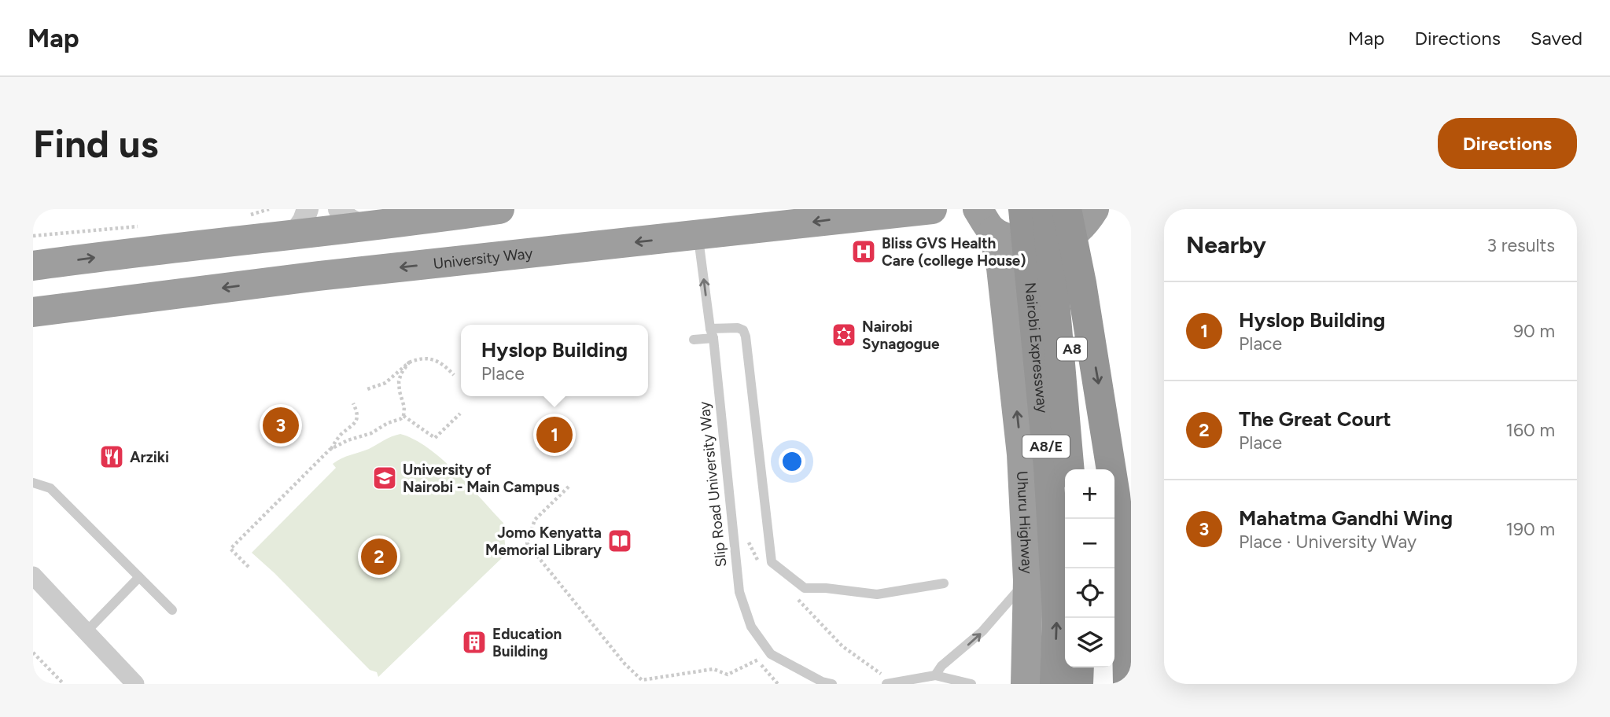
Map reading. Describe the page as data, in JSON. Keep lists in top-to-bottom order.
{
  "streets": {
    "highway": [
      "University Way",
      "Nairobi Expressway",
      "A8",
      "A8/E",
      "Uhuru Highway"
    ],
    "lane": ["Slip Road University Way"]
  },
  "crossings": [
    ["University Way", "Slip Road University Way"]
  ],
  "places": {
    "hospital": ["Bliss GVS Health Care (college House)"],
    "synagogue": ["Nairobi Synagogue"],
    "restaurant": ["Arziki"],
    "school or university": ["University of Nairobi - Main Campus"],
    "library": ["Jomo Kenyatta Memorial Library"],
    "building": ["Education Building"]
  },
  "page": {
    "header": "Map",
    "nav": ["Map", "Directions", "Saved"],
    "buttons": "Directions",
    "title": "Find us",
    "heading": ["Nearby", "3 results"],
    "list": [
      {
        "mark": "1",
        "name": "Hyslop Building",
        "note": "Place",
        "value": "90 m"
      },
      {
        "mark": "2",
        "name": "The Great Court",
        "note": "Place",
        "value": "160 m"
      },
      {
        "mark": "3",
        "name": "Mahatma Gandhi Wing",
        "note": "Place · University Way",
        "value": "190 m"
      }
    ],
    "popup": ["Hyslop Building", "Place"],
    "pins": ["3", "1", "2"],
    "map_buttons": ["+", "−"]
  }
}
